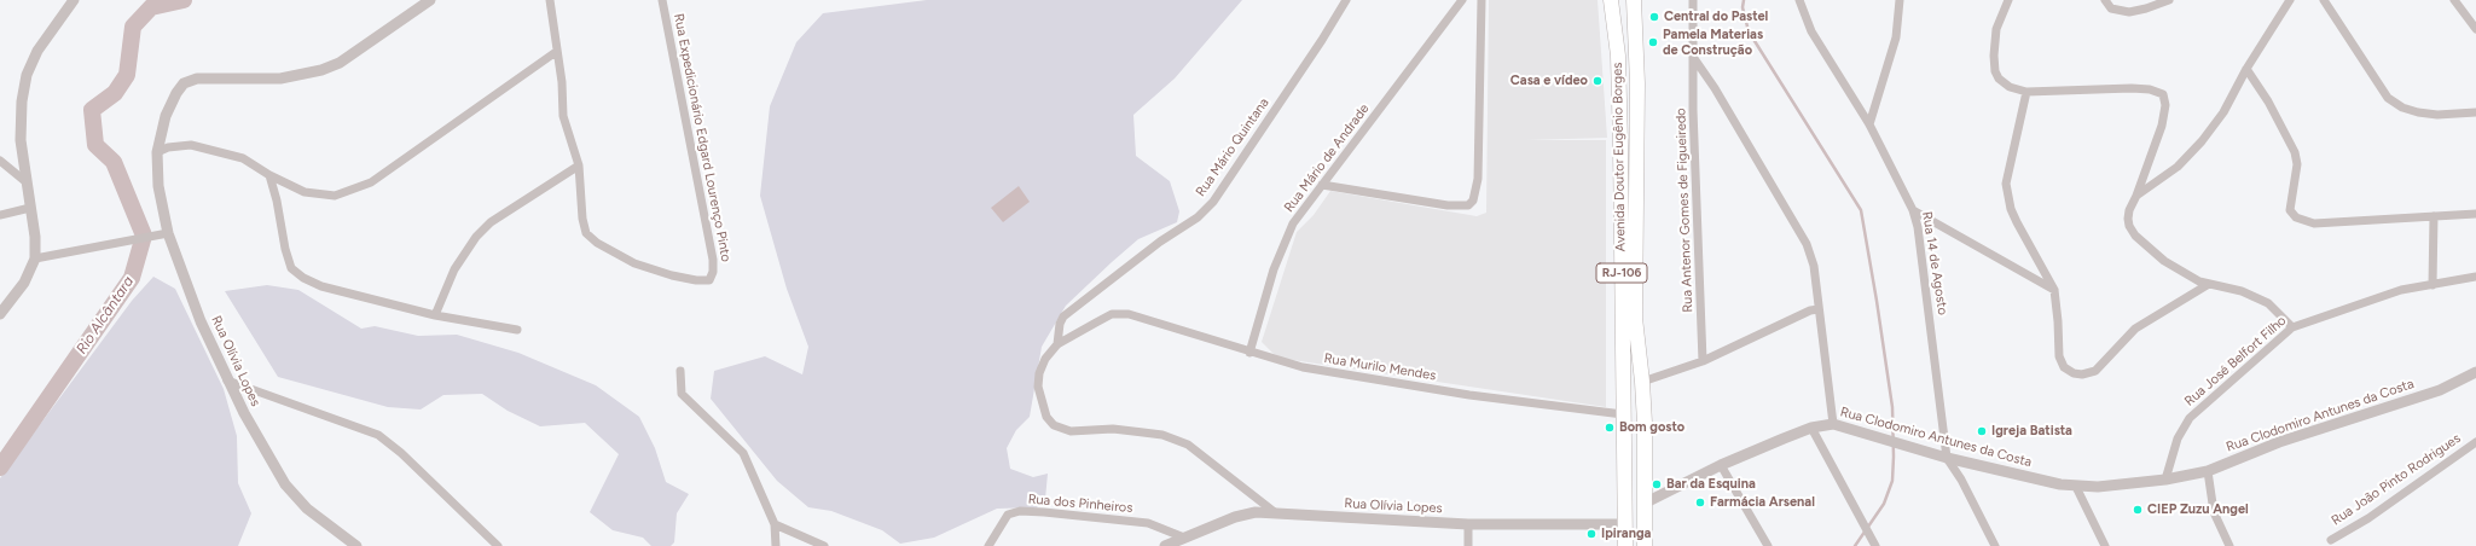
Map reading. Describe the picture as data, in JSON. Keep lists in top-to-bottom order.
{
  "streets": {
    "highway": ["Avenida Doutor Eugênio Borges", "RJ-106"],
    "street": [
      "Rua Expedicionário Edgard Lourenço Pinto",
      "Rua Mário Quintana",
      "Rua Mário de Andrade",
      "Rua Antenor Gomes de Figueiredo",
      "Rua 14 de Agosto",
      "Rua Olívia Lopes",
      "Rua José Belfort Filho",
      "Rua Murilo Mendes",
      "Rua Clodomiro Antunes da Costa",
      "Rua João Pinto Rodrigues",
      "Rua dos Pinheiros"
    ]
  },
  "crossings": [
    ["Rua Mário Quintana", "Rua Murilo Mendes"],
    ["Avenida Doutor Eugênio Borges", "Rua Olívia Lopes"],
    ["Avenida Doutor Eugênio Borges", "Rua Murilo Mendes"],
    ["Avenida Doutor Eugênio Borges", "Rua Clodomiro Antunes da Costa"],
    ["Rua Mário de Andrade", "Rua Murilo Mendes"],
    ["Rua 14 de Agosto", "Rua Clodomiro Antunes da Costa"],
    ["Rua Olívia Lopes", "Rua dos Pinheiros"],
    ["Rua José Belfort Filho", "Rua Clodomiro Antunes da Costa"]
  ],
  "water": ["Rio Alcântara"],
  "places": [
    "Central do Pastel",
    "Pamela Materias de Construção",
    "Casa e vídeo",
    "Bom gosto",
    "Igreja Batista",
    "Bar da Esquina",
    "Farmácia Arsenal",
    "CIEP Zuzu Angel",
    "Ipiranga"
  ]
}
